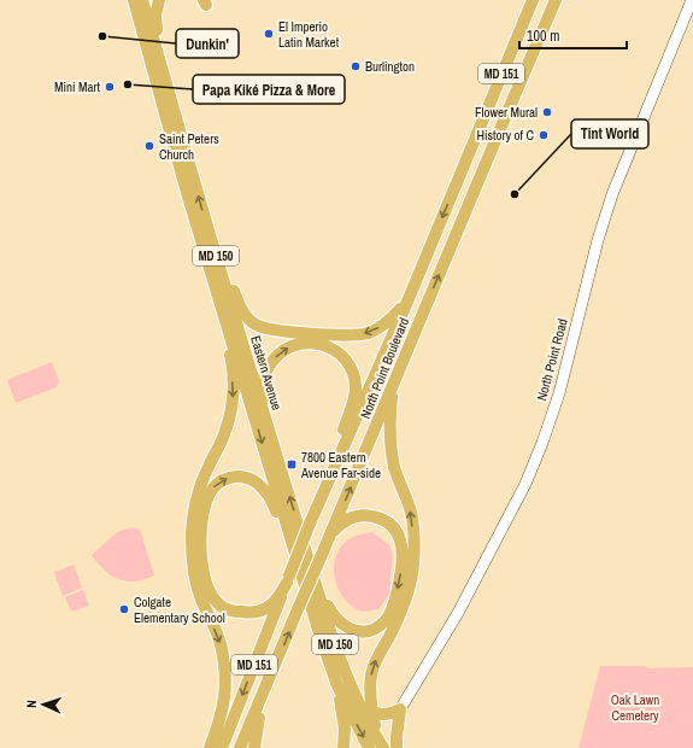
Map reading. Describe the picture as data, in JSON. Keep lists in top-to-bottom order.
{
  "streets": {
    "main road": [
      "MD 151",
      "MD 150",
      "North Point Boulevard",
      "Eastern Avenue"
    ],
    "street": ["North Point Road"]
  },
  "parks": ["Oak Lawn Cemetery"],
  "places": {
    "other": [
      "El Imperio Latin Market",
      "Dunkin'",
      "Burlington",
      "Papa Kiké Pizza & More",
      "Mini Mart",
      "Flower Mural",
      "History of C",
      "Saint Peters Church",
      "Tint World",
      "Colgate Elementary School"
    ],
    "transit": ["7800 Eastern Avenue Far-side"]
  },
  "scale_bar": "100 m",
  "north": "left"
}
